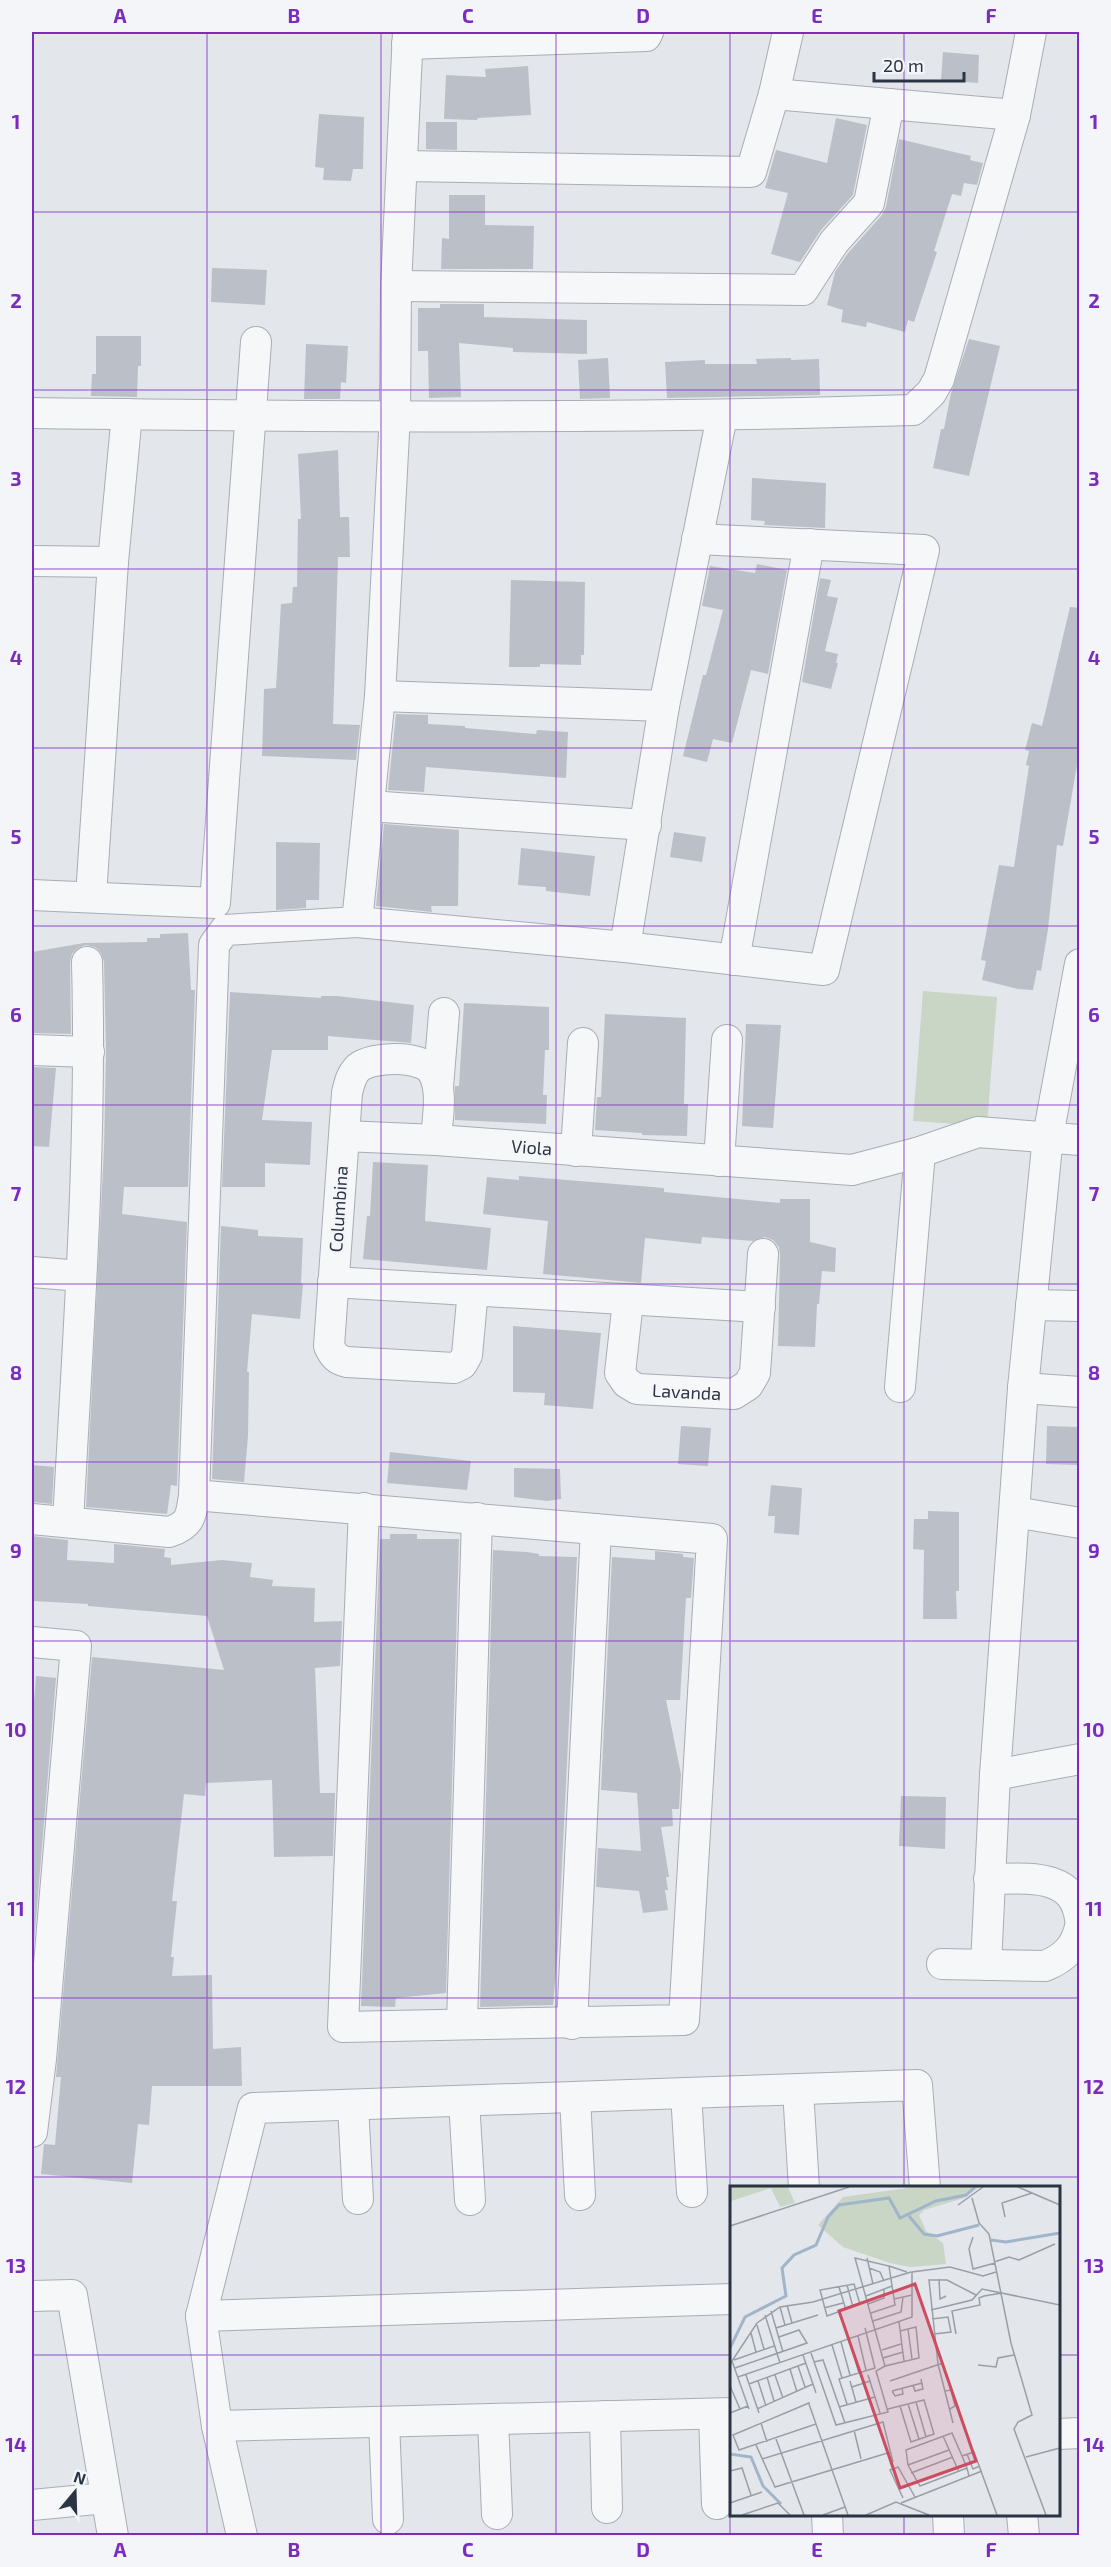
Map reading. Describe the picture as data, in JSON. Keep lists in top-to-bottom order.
{
  "streets": {
    "street": ["Viola", "Columbina", "Lavanda"]
  },
  "crossings": [
    ["Viola", "Columbina"]
  ],
  "scale_bar": "20 m",
  "north": "top",
  "grid": {
    "columns": [
      "A",
      "B",
      "C",
      "D",
      "E",
      "F"
    ],
    "rows": [
      "1",
      "2",
      "3",
      "4",
      "5",
      "6",
      "7",
      "8",
      "9",
      "10",
      "11",
      "12",
      "13",
      "14"
    ]
  }
}
